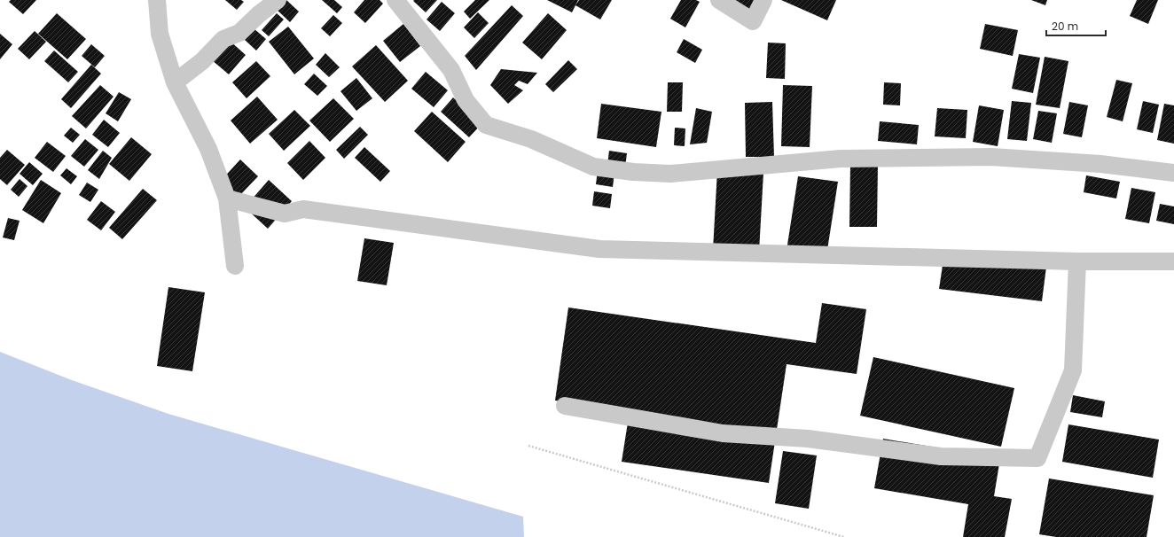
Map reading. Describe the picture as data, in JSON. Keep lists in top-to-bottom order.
{
  "scale_bar": "20 m"
}
